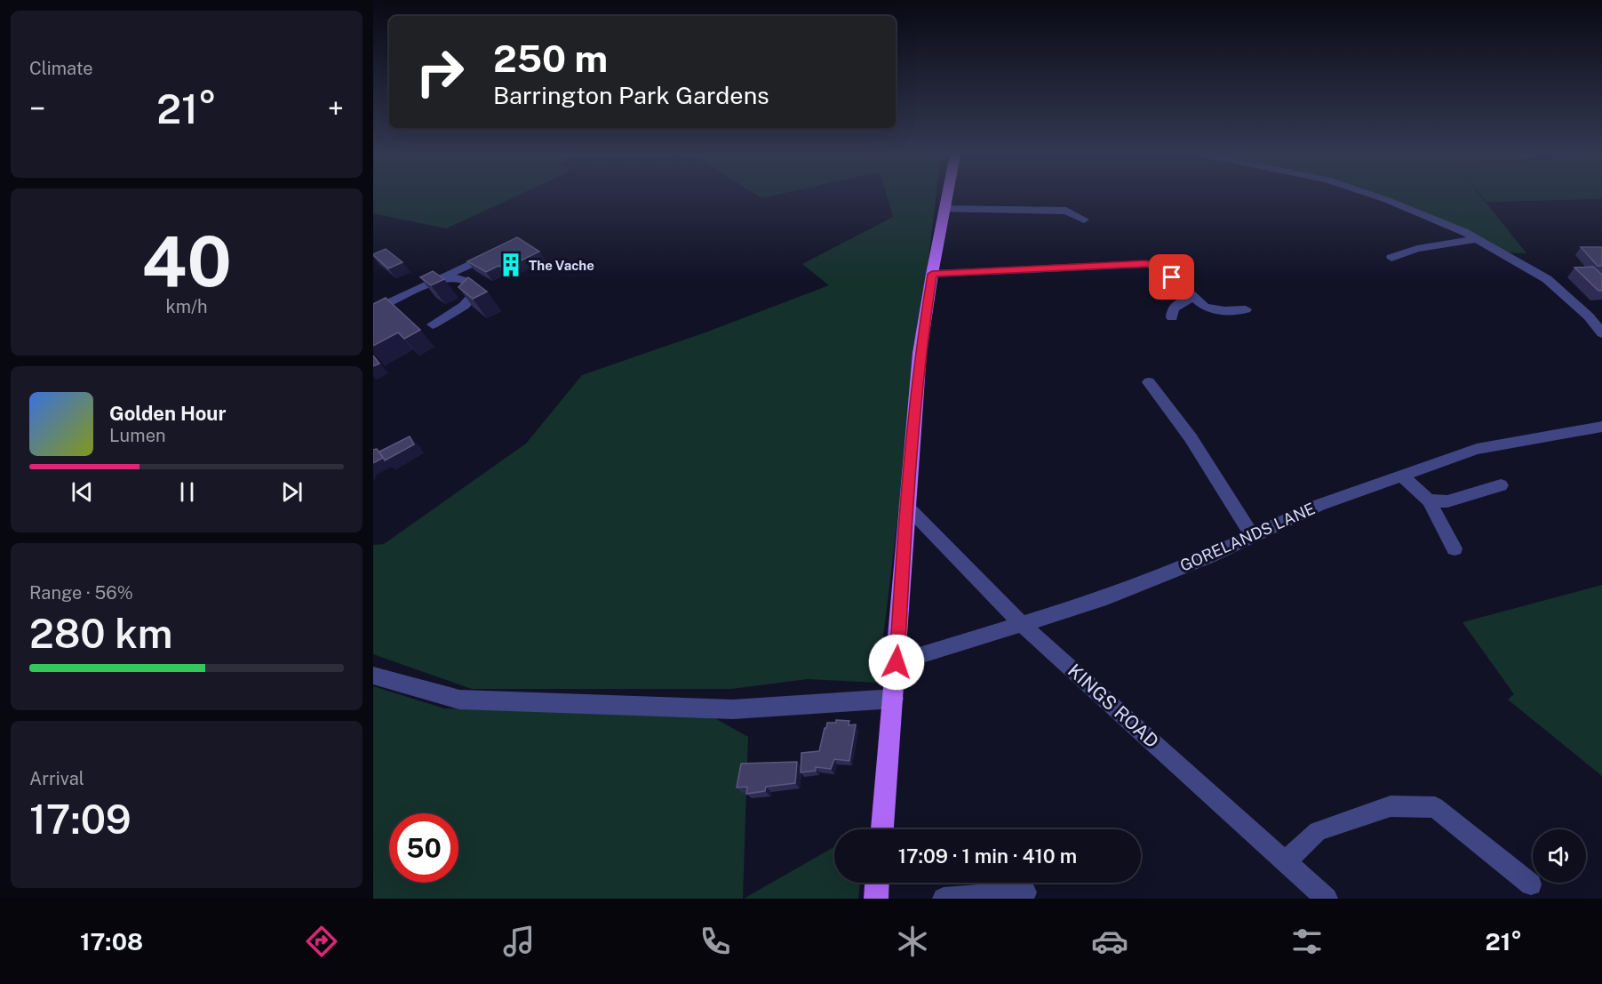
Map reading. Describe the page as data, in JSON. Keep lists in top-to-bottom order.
{
  "streets": {
    "street": ["GORELANDS LANE", "KINGS ROAD"]
  },
  "crossings": [
    ["GORELANDS LANE", "KINGS ROAD"]
  ],
  "places": {
    "building": ["The Vache"]
  },
  "page": {
    "tile": [
      "Climate",
      ["40", "km/h"],
      ["Range · 56%", "280 km"],
      ["Arrival", "17:09"]
    ],
    "turn": ["250 m", "Barrington Park Gardens"],
    "heat": ["−", "21°", "+"],
    "song": ["Golden Hour", "Lumen"],
    "limit": "50",
    "trip": "17:09 · 1 min · 410 m",
    "tabs": ["17:08", "21°"]
  }
}
